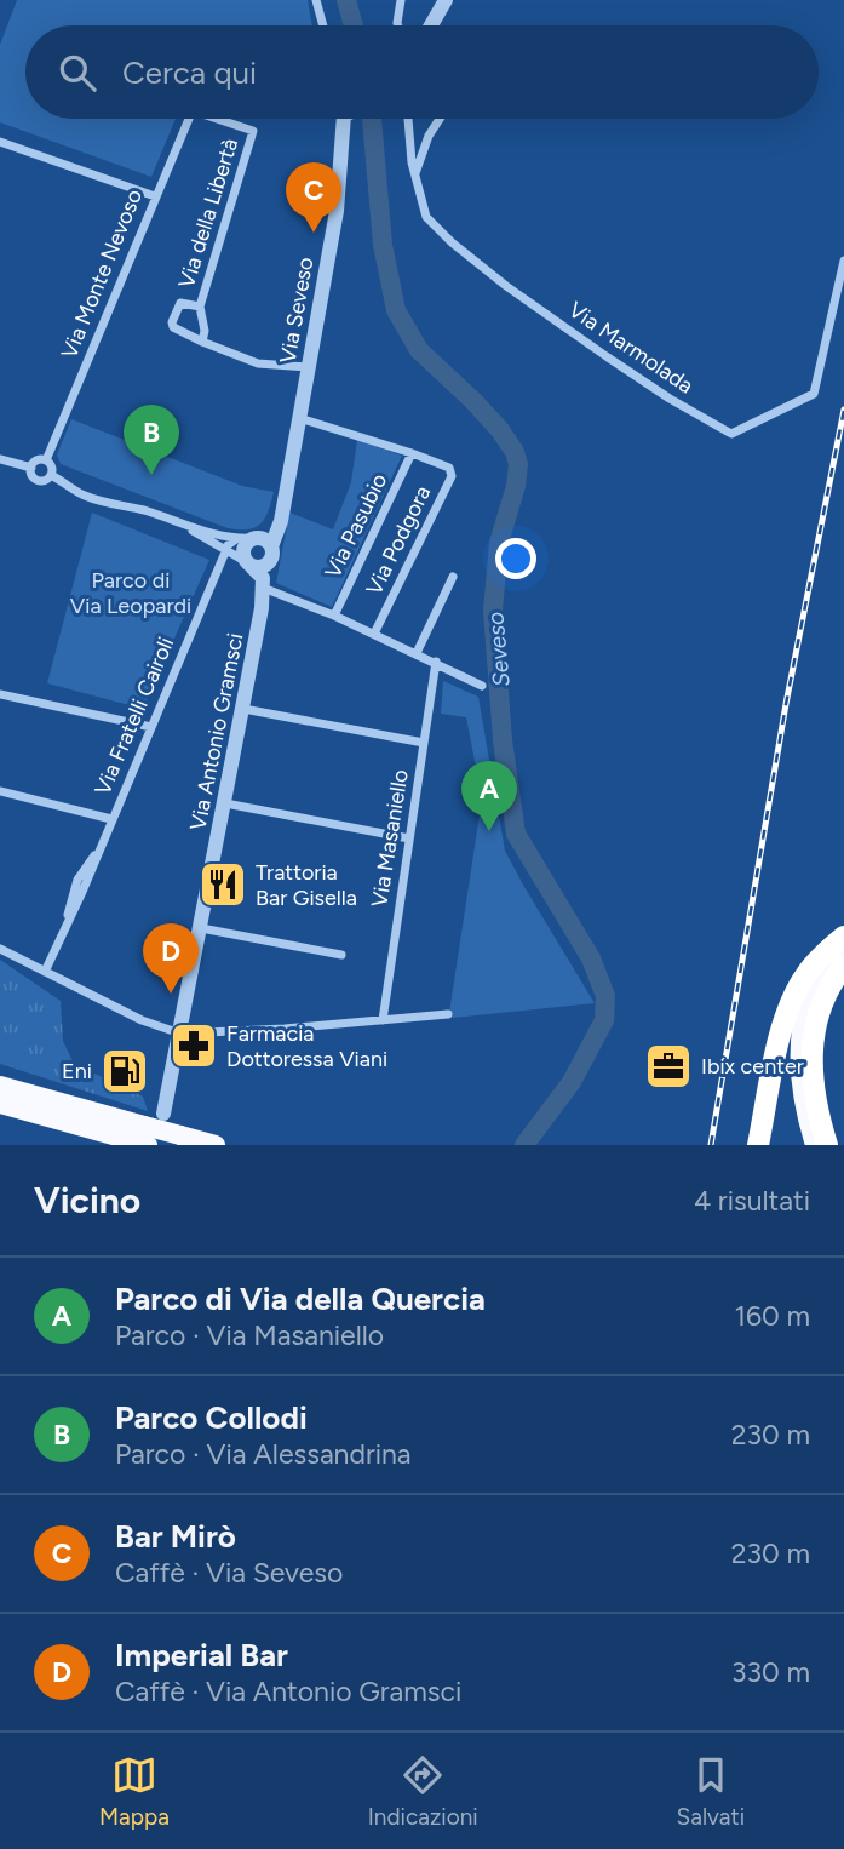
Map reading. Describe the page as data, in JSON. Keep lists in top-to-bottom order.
{
  "streets": {
    "street": [
      "Via della Libertà",
      "Via Monte Nevoso",
      "Via Seveso",
      "Via Marmolada",
      "Via Pasubio",
      "Via Podgora",
      "Via Fratelli Cairoli",
      "Via Antonio Gramsci",
      "Via Masaniello"
    ]
  },
  "crossings": [
    ["Via della Libertà", "Via Seveso"],
    ["Via Seveso", "Via Podgora"],
    ["Via Seveso", "Via Antonio Gramsci"],
    ["Via Pasubio", "Via Podgora"]
  ],
  "water": ["Seveso"],
  "parks": ["Parco di Via Leopardi"],
  "places": {
    "restaurant": ["Trattoria Bar Gisella"],
    "pharmacy": ["Farmacia Dottoressa Viani"],
    "office": ["Ibix center"],
    "fuel station": ["Eni"]
  },
  "page": {
    "search": "Cerca qui",
    "pins": [
      "C",
      "B",
      "A",
      "D"
    ],
    "heading": ["Vicino", "4 risultati"],
    "list": [
      {
        "mark": "A",
        "name": "Parco di Via della Quercia",
        "note": "Parco · Via Masaniello",
        "value": "160 m"
      },
      {
        "mark": "B",
        "name": "Parco Collodi",
        "note": "Parco · Via Alessandrina",
        "value": "230 m"
      },
      {
        "mark": "C",
        "name": "Bar Mirò",
        "note": "Caffè · Via Seveso",
        "value": "230 m"
      },
      {
        "mark": "D",
        "name": "Imperial Bar",
        "note": "Caffè · Via Antonio Gramsci",
        "value": "330 m"
      }
    ],
    "nav": ["Mappa", "Indicazioni", "Salvati"]
  }
}
